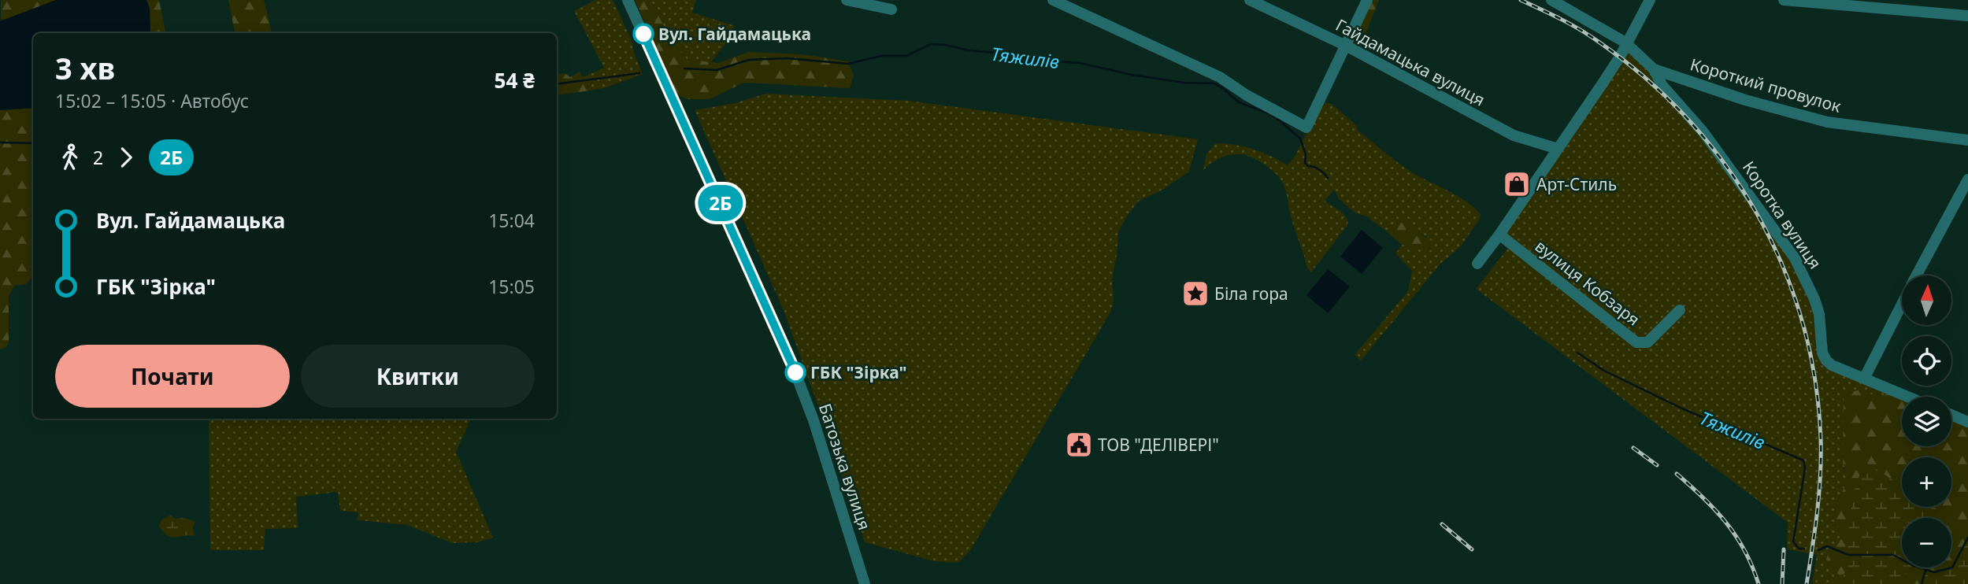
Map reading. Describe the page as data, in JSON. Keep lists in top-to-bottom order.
{
  "streets": {
    "street": [
      "Гайдамацька вулиця",
      "Короткий провулок",
      "Коротка вулиця",
      "вулиця Кобзаря",
      "Батозька вулиця"
    ]
  },
  "crossings": [
    ["Короткий провулок", "Коротка вулиця"]
  ],
  "water": ["Тяжилів"],
  "places": {
    "other": ["Вул. Гайдамацька", "ГБК \"Зірка\""],
    "shop": ["Арт-Стиль"],
    "place": ["Біла гора"],
    "public building": ["ТОВ \"ДЕЛІВЕРІ\""]
  },
  "lines": ["bus line 2Б"],
  "north": "top",
  "page": {
    "on_map": "2Б",
    "heading": ["3 хв", "15:02 – 15:05 · Автобус", "54 ₴"],
    "legs": ["2", "2Б"],
    "list": [
      {
        "name": "Вул. Гайдамацька",
        "value": "15:04"
      },
      {
        "name": "ГБК \"Зірка\"",
        "value": "15:05"
      }
    ],
    "map_buttons": ["+", "−"],
    "buttons": ["Почати", "Квитки"]
  }
}
